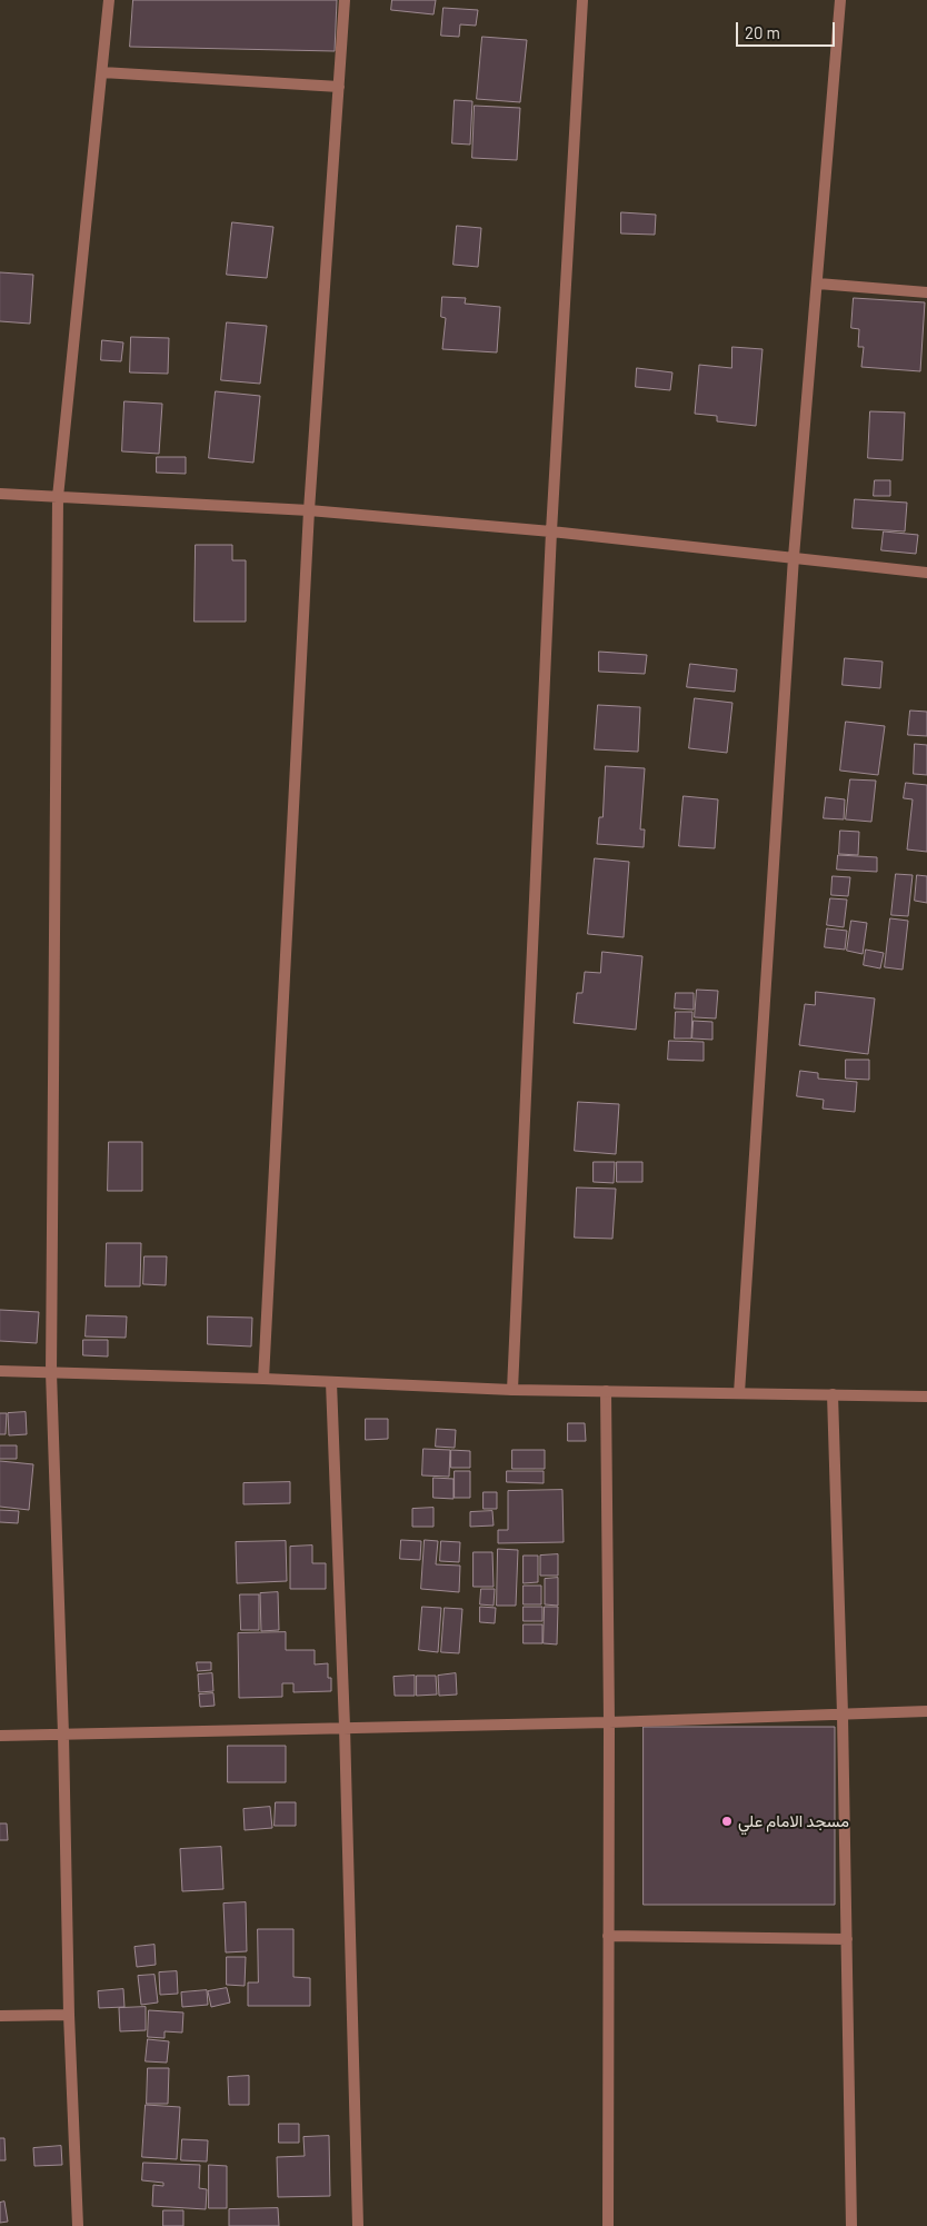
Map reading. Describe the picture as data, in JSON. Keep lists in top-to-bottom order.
{
  "places": ["مسجد الامام علي"],
  "scale_bar": "20 m"
}
